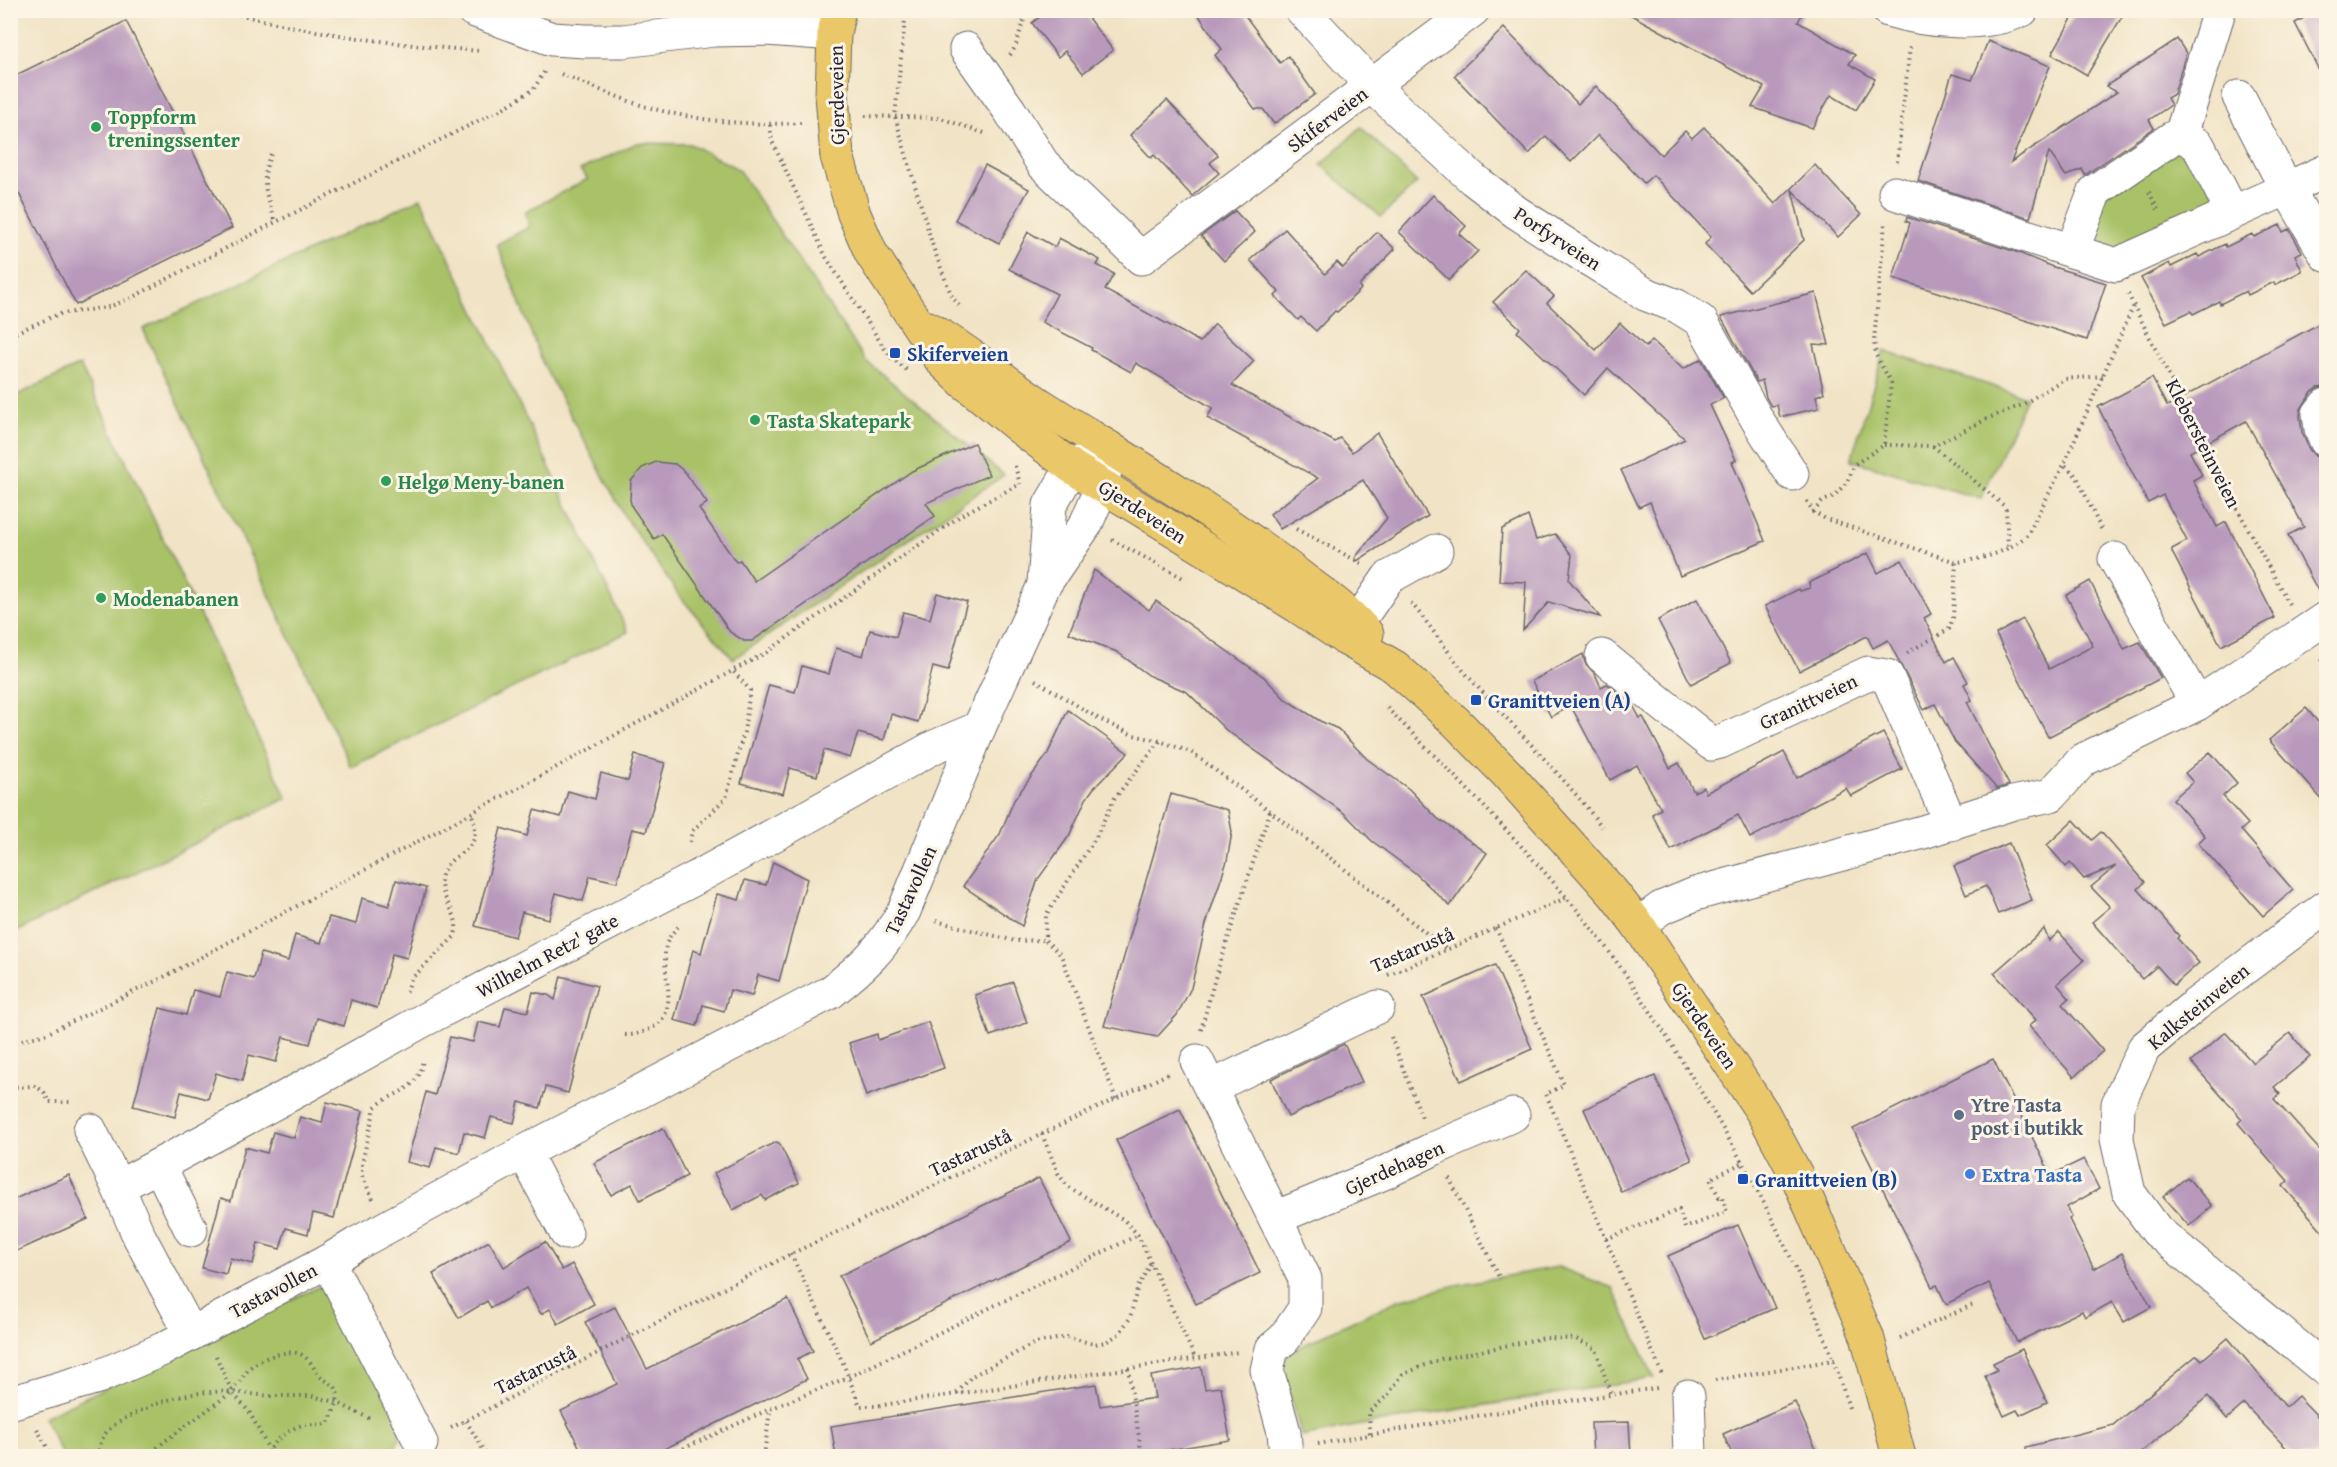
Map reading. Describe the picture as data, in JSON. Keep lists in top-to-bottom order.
{
  "streets": {
    "main road": ["Gjerdeveien"],
    "street": [
      "Skiferveien",
      "Porfyrveien",
      "Granittveien",
      "Tastavollen",
      "Wilhelm Retz' gate",
      "Kalksteinveien",
      "Gjerdehagen"
    ],
    "path": ["Klebersteinveien", "Tastarustå"]
  },
  "crossings": [
    ["Gjerdeveien", "Tastavollen"],
    ["Skiferveien", "Porfyrveien"],
    ["Tastavollen", "Wilhelm Retz' gate"]
  ],
  "places": {
    "other": [
      "Toppform treningssenter",
      "Tasta Skatepark",
      "Helgø Meny-banen",
      "Modenabanen",
      "Ytre Tasta post i butikk",
      "Extra Tasta"
    ],
    "transit": ["Skiferveien", "Granittveien (A)", "Granittveien (B)"]
  }
}
